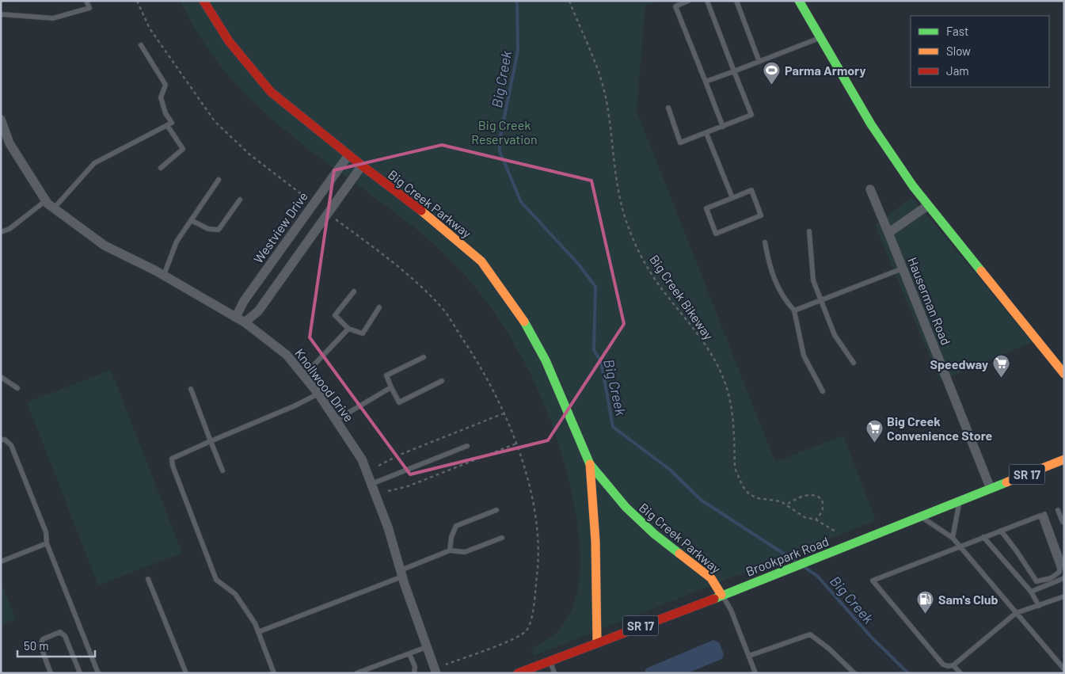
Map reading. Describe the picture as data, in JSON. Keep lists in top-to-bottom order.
{
  "streets": {
    "main road": ["Big Creek Parkway", "SR 17", "Brookpark Road"],
    "street": ["Westview Drive", "Hauserman Road", "Knollwood Drive"],
    "path": ["Big Creek Bikeway"]
  },
  "crossings": [
    ["Big Creek Parkway", "Westview Drive"],
    ["Big Creek Parkway", "Brookpark Road"],
    ["Westview Drive", "Knollwood Drive"],
    ["Hauserman Road", "Brookpark Road"]
  ],
  "water": ["Big Creek"],
  "parks": ["Big Creek Reservation"],
  "places": {
    "sports": ["Parma Armory"],
    "supermarket": ["Speedway", "Big Creek Convenience Store"],
    "fuel station": ["Sam's Club"]
  },
  "legend": ["Fast", "Slow", "Jam"],
  "scale_bar": "50 m"
}
